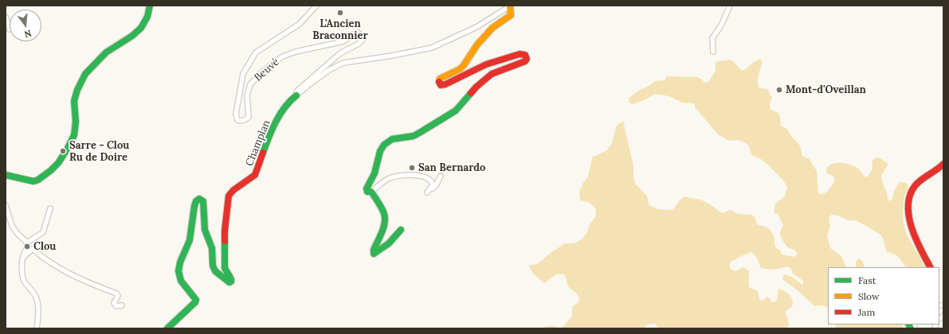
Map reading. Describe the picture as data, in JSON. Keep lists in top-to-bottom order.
{
  "streets": {
    "street": ["Beuvé", "Champlan"]
  },
  "crossings": [
    ["Beuvé", "Champlan"]
  ],
  "places": [
    "L'Ancien Braconnier",
    "Mont-d'Oveillan",
    "Sarre - Clou Ru de Doire",
    "San Bernardo",
    "Clou"
  ],
  "legend": ["Fast", "Slow", "Jam"],
  "north": "bottom"
}
